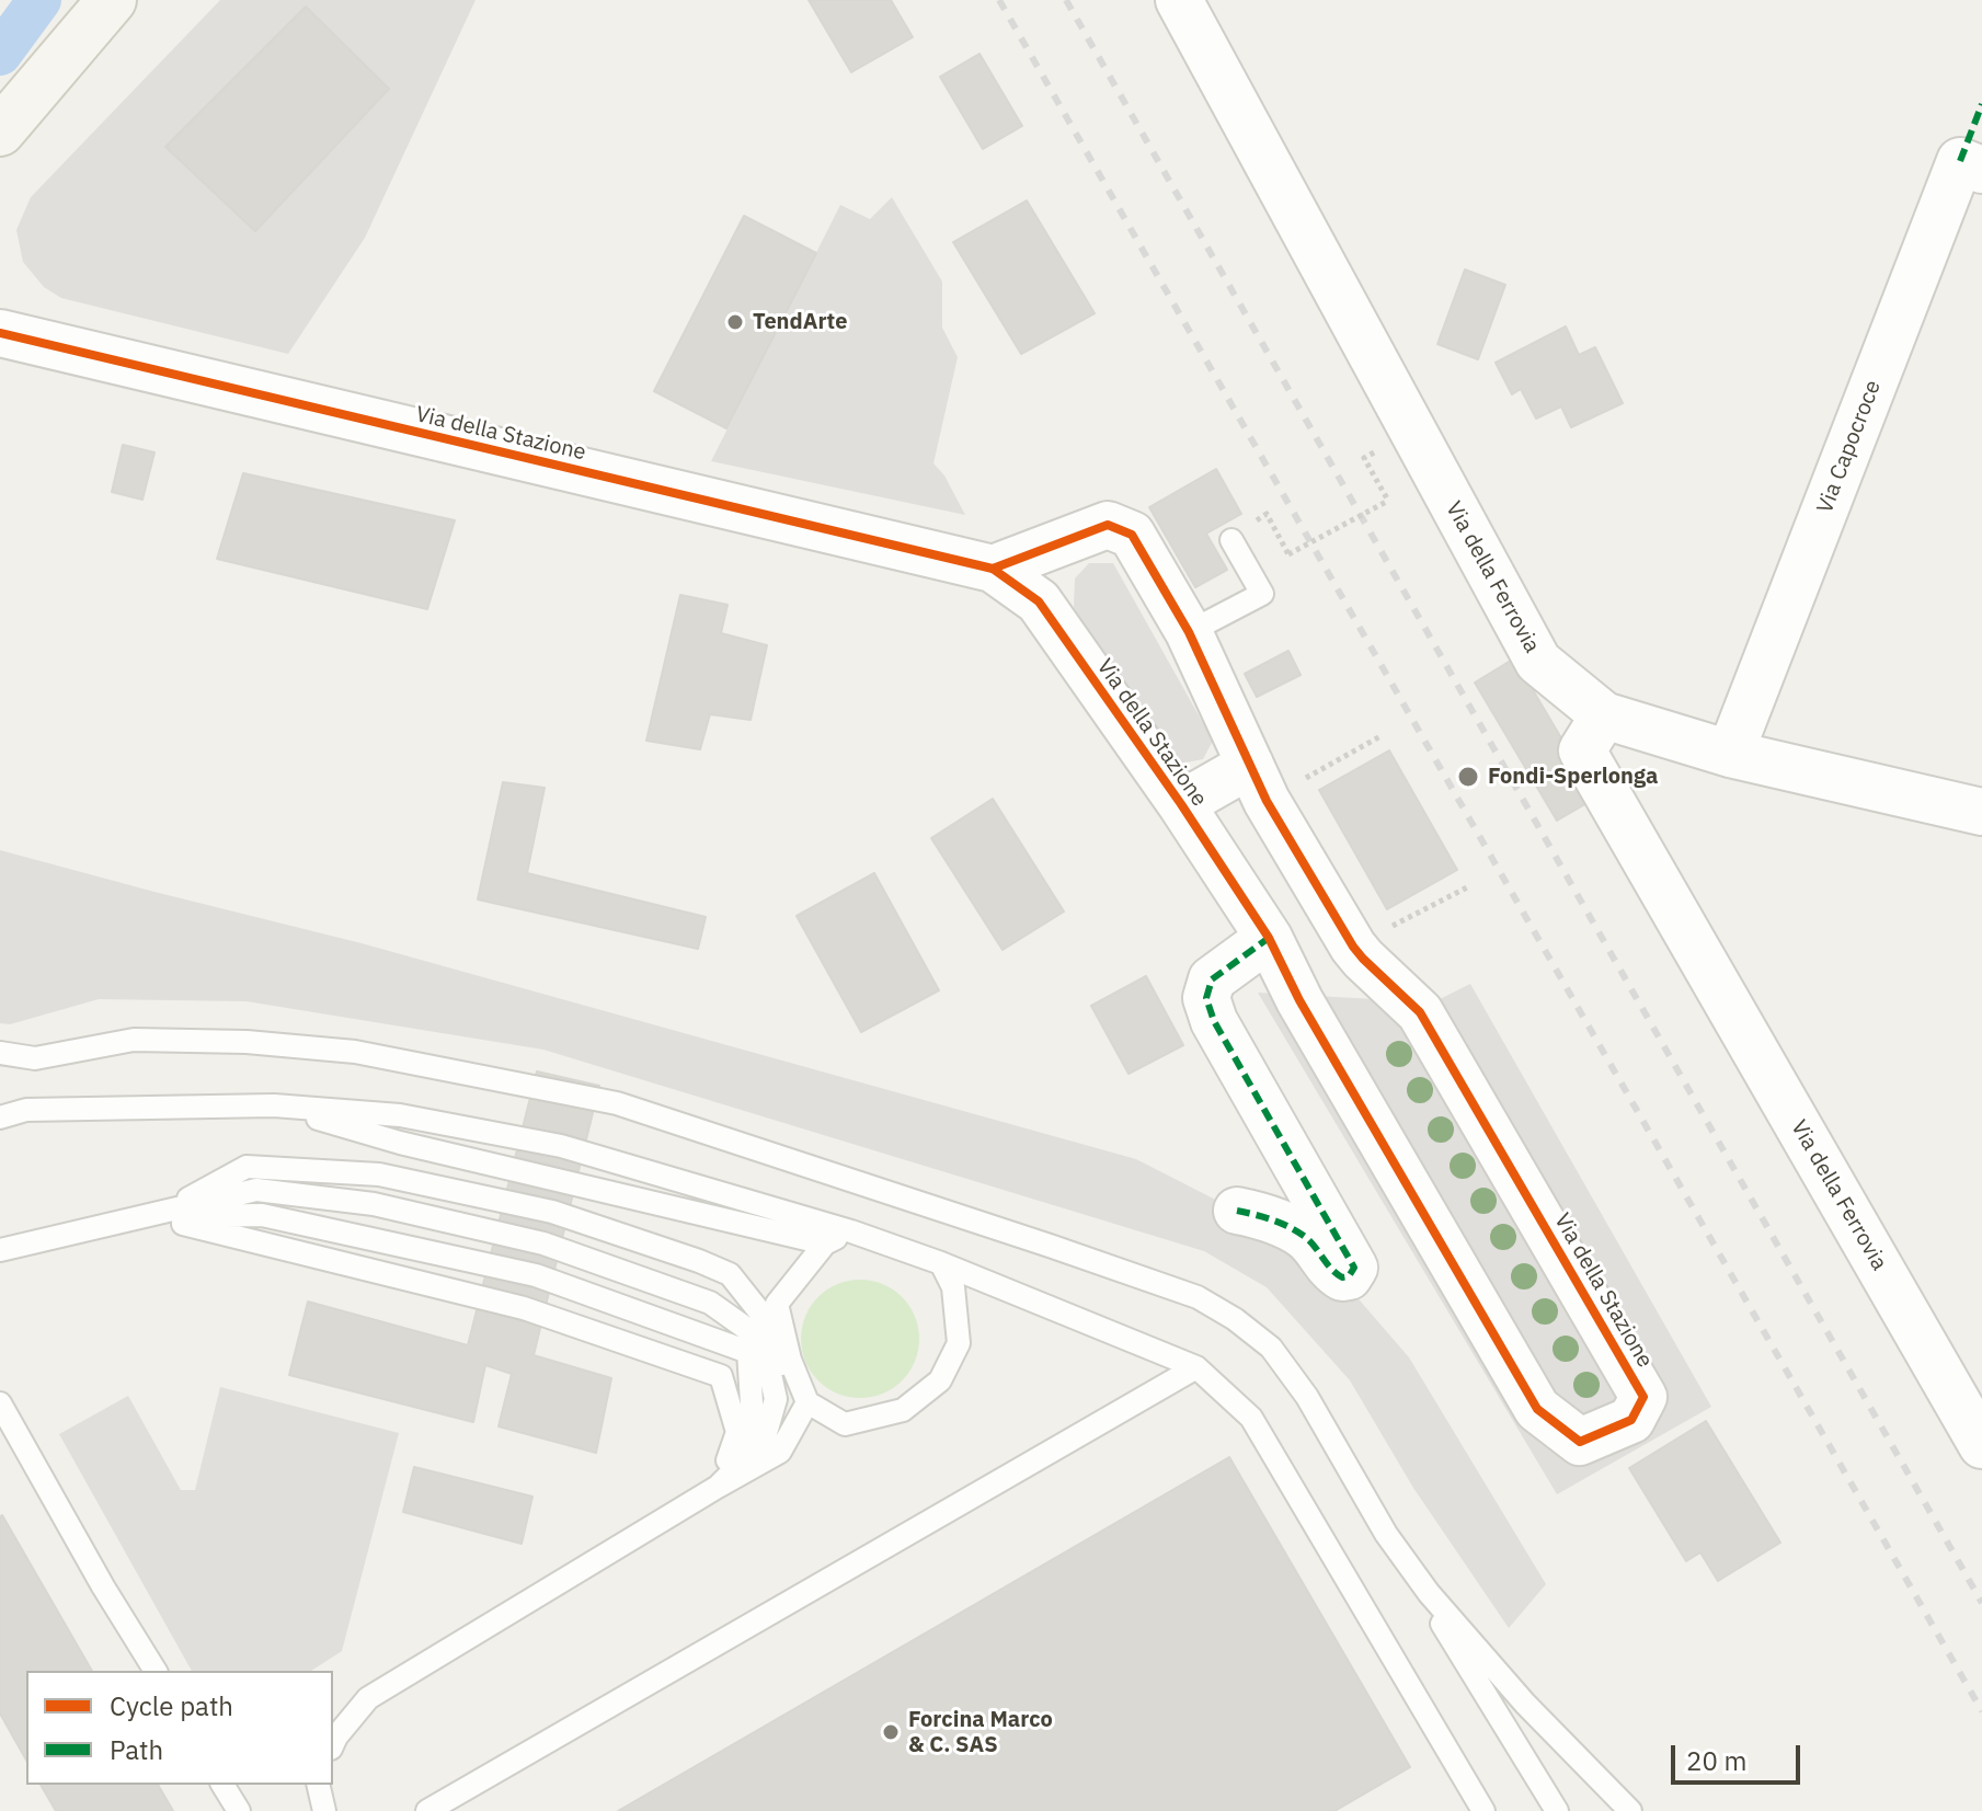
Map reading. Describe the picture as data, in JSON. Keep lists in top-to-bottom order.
{
  "streets": {
    "street": ["Via della Stazione", "Via Capocroce", "Via della Ferrovia"]
  },
  "places": ["TendArte", "Fondi-Sperlonga", "Forcina Marco & C. SAS"],
  "legend": ["Cycle path", "Path"],
  "scale_bar": "20 m"
}
